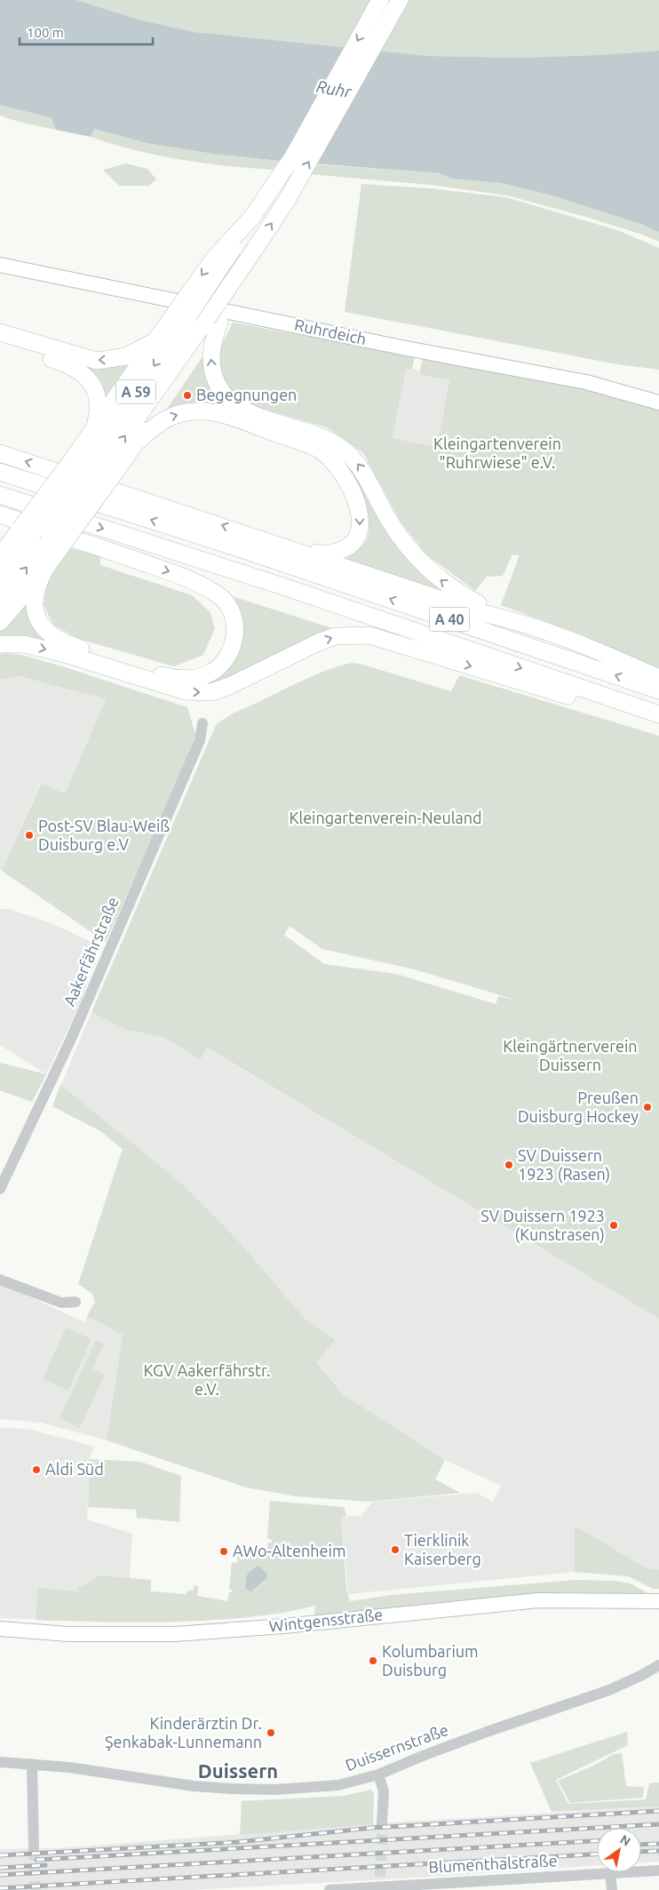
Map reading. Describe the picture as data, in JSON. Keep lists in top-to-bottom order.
{
  "streets": {
    "highway": ["A 59", "A 40"],
    "main road": ["Ruhrdeich", "Wintgensstraße"],
    "street": ["Aakerfährstraße", "Duissernstraße", "Blumenthalstraße"]
  },
  "districts": ["Duissern"],
  "water": ["Ruhr"],
  "parks": [
    "Kleingartenverein \"Ruhrwiese\" e.V.",
    "Kleingartenverein-Neuland",
    "Kleingärtnerverein Duissern",
    "KGV Aakerfährstr. e.V."
  ],
  "places": [
    "Begegnungen",
    "Post-SV Blau-Weiß Duisburg e.V",
    "Preußen Duisburg Hockey",
    "SV Duissern 1923 (Rasen)",
    "SV Duissern 1923 (Kunstrasen)",
    "Aldi Süd",
    "Tierklinik Kaiserberg",
    "AWo-Altenheim",
    "Kolumbarium Duisburg",
    "Kinderärztin Dr. Şenkabak-Lunnemann"
  ],
  "scale_bar": "100 m",
  "north": "top right"
}
